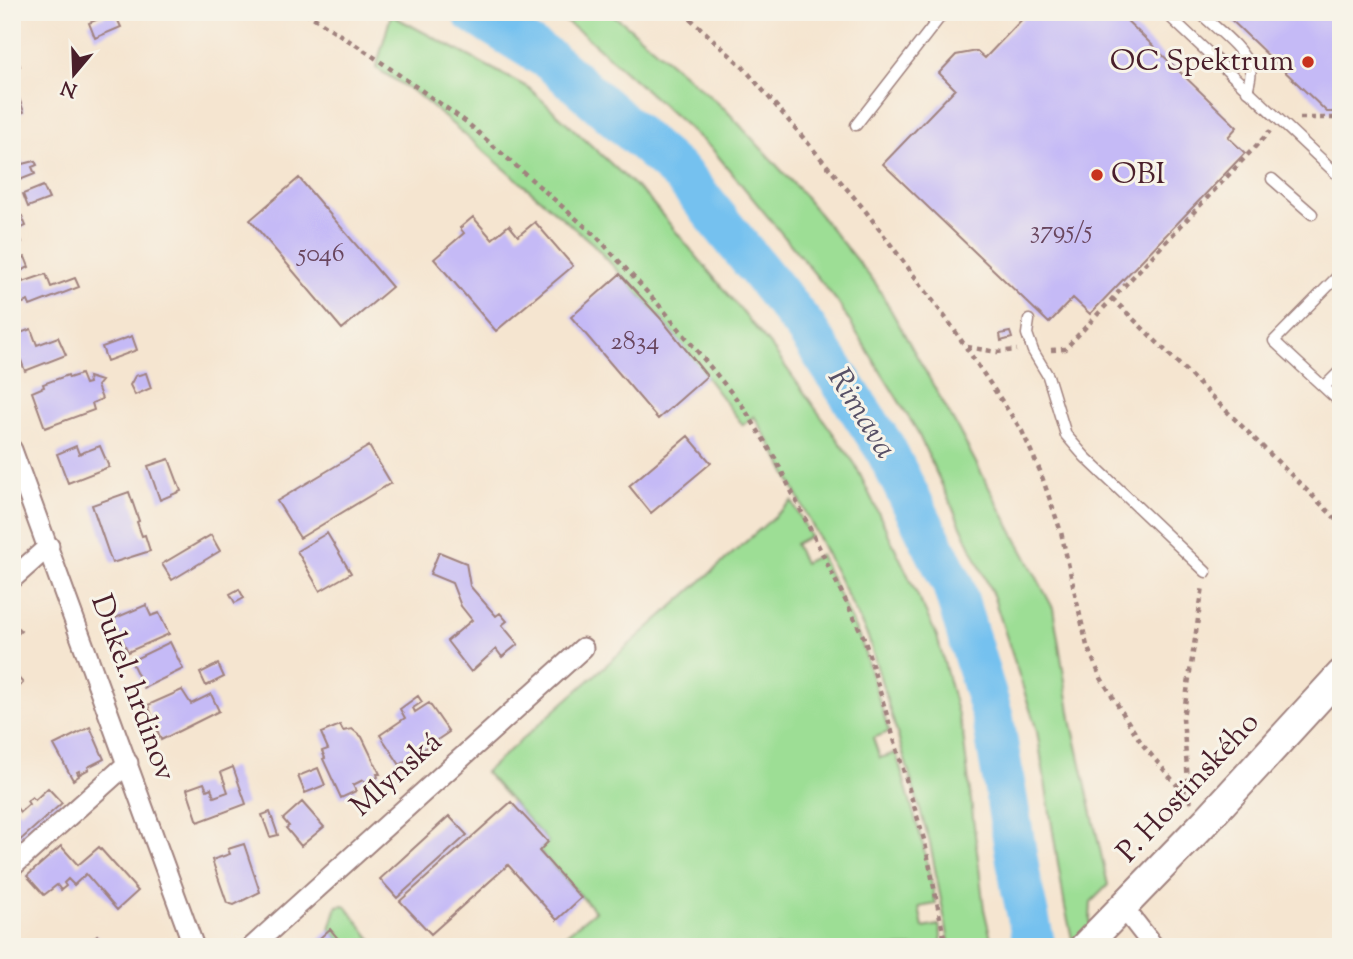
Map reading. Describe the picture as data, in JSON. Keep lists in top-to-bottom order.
{
  "streets": {
    "street": ["Dukel. hrdinov", "Mlynská", "P. Hostinského"]
  },
  "water": ["Rimava"],
  "places": ["OC Spektrum", "OBI"],
  "house_numbers": ["3795/5", "5046", "2834"],
  "north": "bottom"
}
